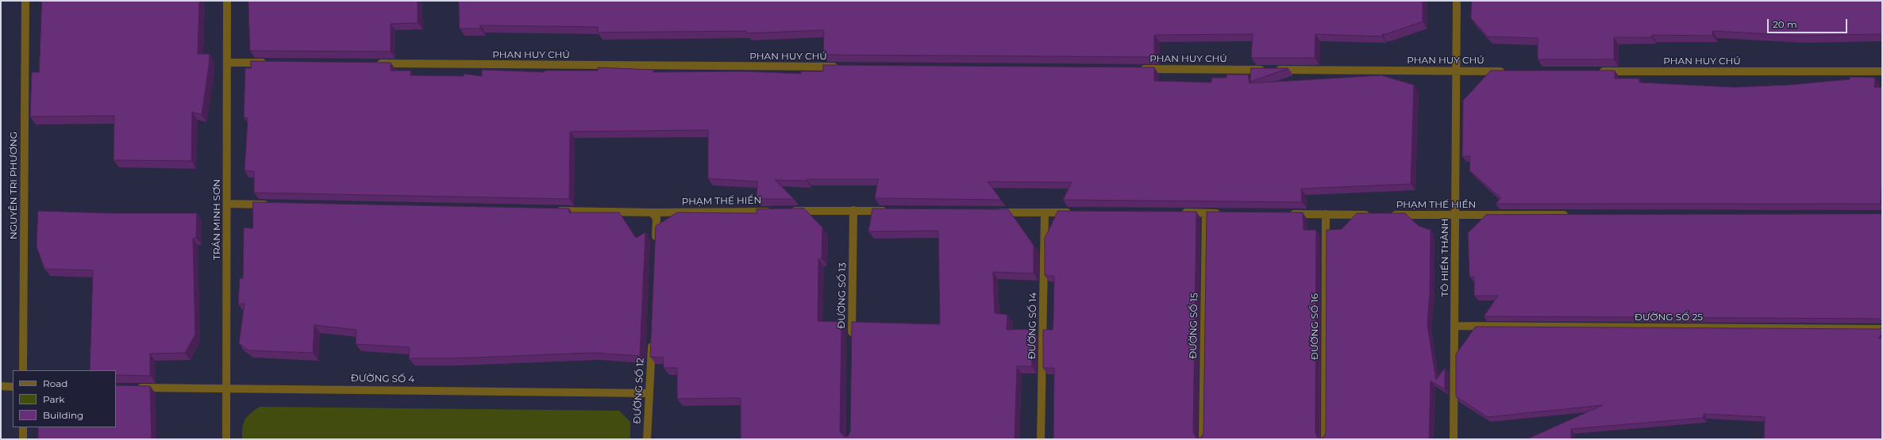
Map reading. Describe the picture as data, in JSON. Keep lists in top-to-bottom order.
{
  "streets": {
    "street": [
      "PHAN HUY CHÚ",
      "NGUYỄN TRI PHƯƠNG",
      "PHẠM THẾ HIỂN",
      "TRẦN MINH SƠN",
      "TÔ HIẾN THÀNH",
      "ĐƯỜNG SỐ 13",
      "ĐƯỜNG SỐ 25",
      "ĐƯỜNG SỐ 14",
      "ĐƯỜNG SỐ 15",
      "ĐƯỜNG SỐ 16",
      "ĐƯỜNG SỐ 4",
      "ĐƯỜNG SỐ 12"
    ]
  },
  "crossings": [
    ["PHAN HUY CHÚ", "TÔ HIẾN THÀNH"],
    ["PHẠM THẾ HIỂN", "TÔ HIẾN THÀNH"],
    ["PHẠM THẾ HIỂN", "ĐƯỜNG SỐ 13"],
    ["TRẦN MINH SƠN", "ĐƯỜNG SỐ 4"],
    ["TÔ HIẾN THÀNH", "ĐƯỜNG SỐ 25"],
    ["ĐƯỜNG SỐ 4", "ĐƯỜNG SỐ 12"]
  ],
  "legend": ["Road", "Park", "Building"],
  "scale_bar": "20 m"
}
